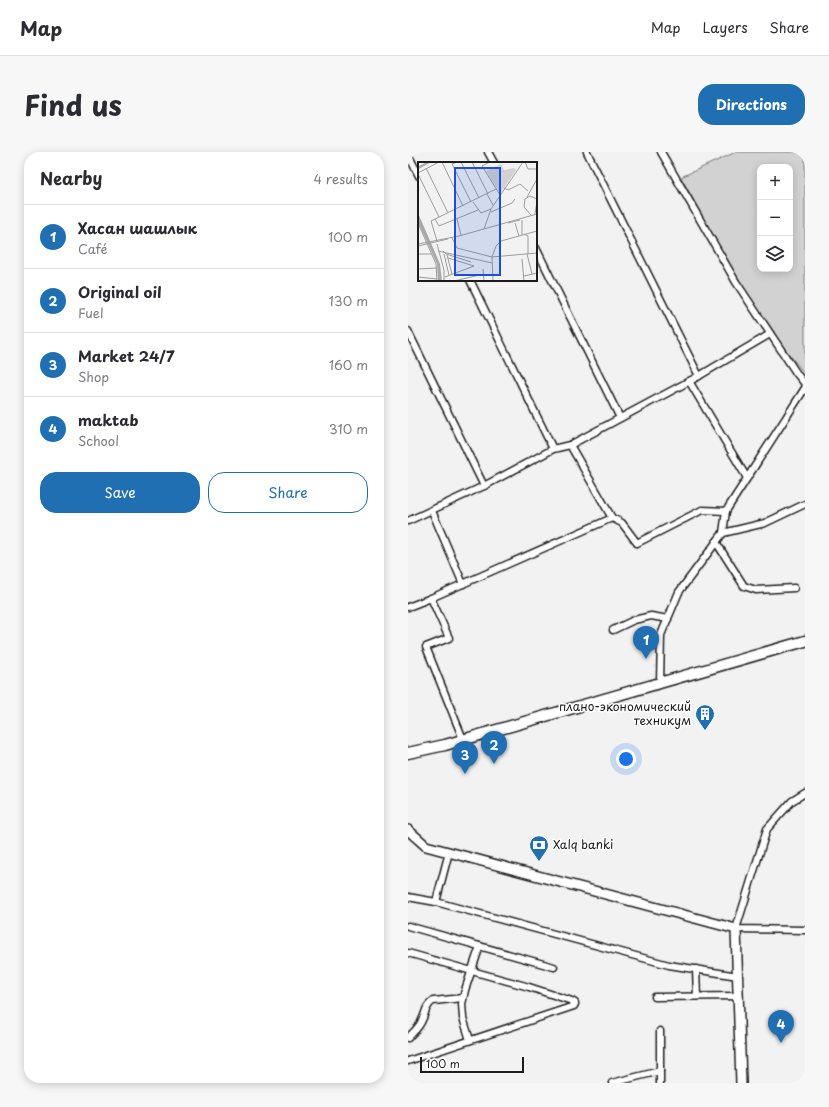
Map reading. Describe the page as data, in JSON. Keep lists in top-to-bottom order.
{
  "places": {
    "building": ["плано-экономический техникум"],
    "bank": ["Xalq banki"]
  },
  "scale_bar": "100 m",
  "page": {
    "header": "Map",
    "nav": ["Map", "Layers", "Share"],
    "title": "Find us",
    "buttons": [
      "Directions",
      ["Save", "Share"]
    ],
    "heading": ["Nearby", "4 results"],
    "map_buttons": ["+", "−"],
    "list": [
      {
        "mark": "1",
        "name": "Хасан шашлык",
        "note": "Café",
        "value": "100 m"
      },
      {
        "mark": "2",
        "name": "Original oil",
        "note": "Fuel",
        "value": "130 m"
      },
      {
        "mark": "3",
        "name": "Market 24/7",
        "note": "Shop",
        "value": "160 m"
      },
      {
        "mark": "4",
        "name": "maktab",
        "note": "School",
        "value": "310 m"
      }
    ],
    "pins": [
      "1",
      "2",
      "3",
      "4"
    ],
    "scale": "100 m"
  }
}
